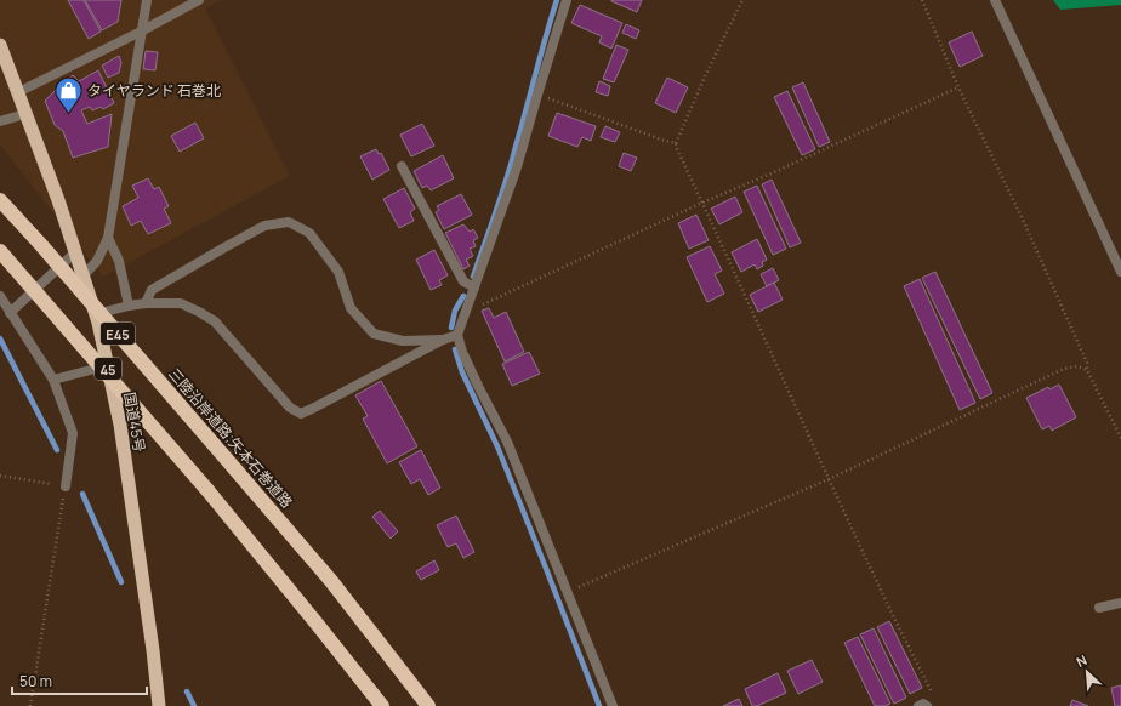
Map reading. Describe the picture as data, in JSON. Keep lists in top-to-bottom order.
{
  "streets": {
    "highway": [
      "E45",
      "45",
      "国道45号",
      "三陸沿岸道路;矢本石巻道路"
    ]
  },
  "places": {
    "shop": ["タイヤランド 石巻北"]
  },
  "scale_bar": "50 m",
  "north": "top left"
}
